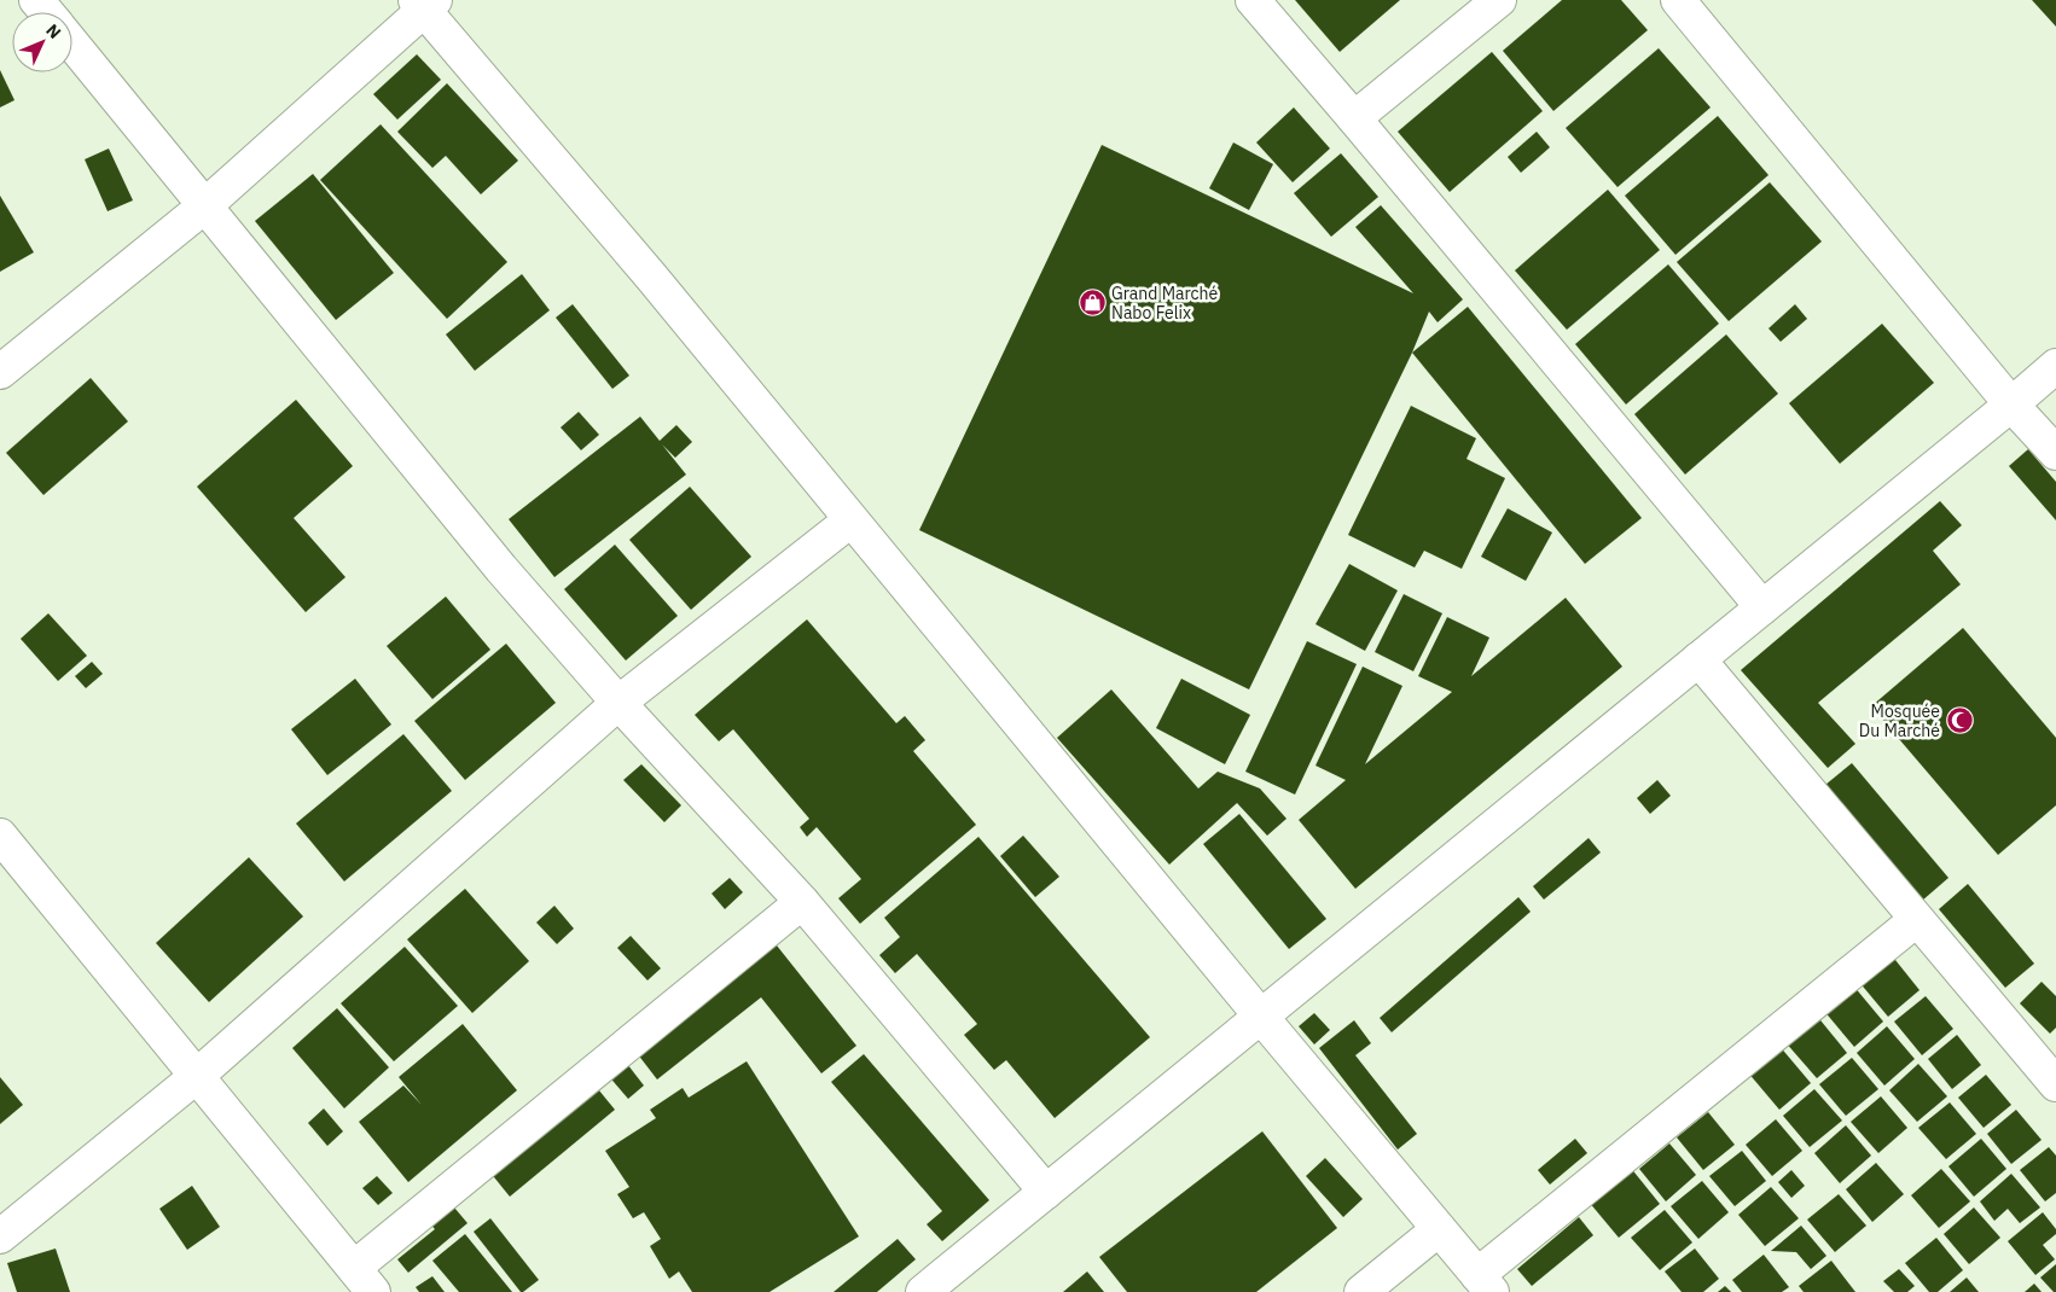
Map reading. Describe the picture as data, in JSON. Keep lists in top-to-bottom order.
{
  "places": {
    "shop": ["Grand Marché Nabo Felix"],
    "mosque": ["Mosquée Du Marché"]
  },
  "north": "top right"
}
